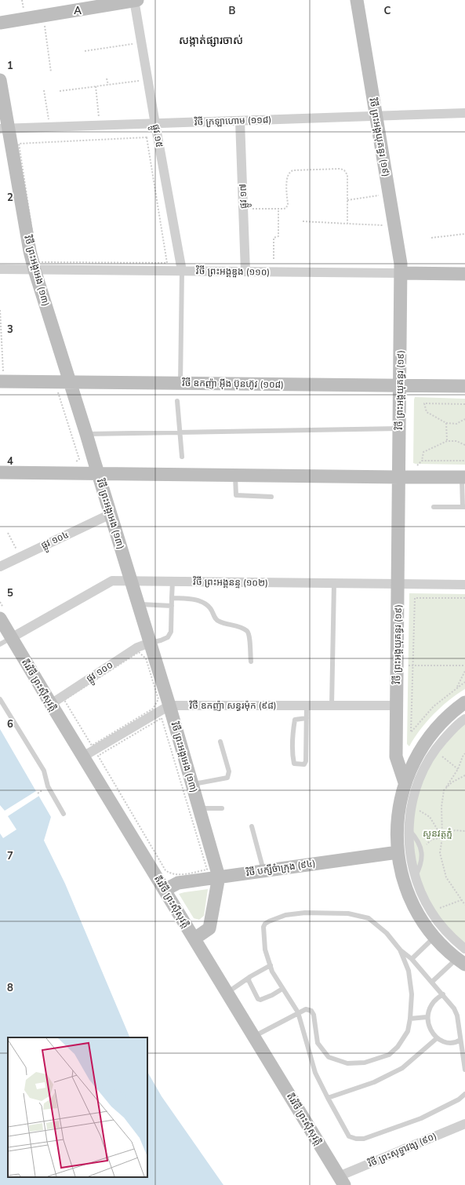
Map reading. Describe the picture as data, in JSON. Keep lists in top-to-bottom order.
{
  "streets": {
    "street": [
      "វិថី ក្រឡាហោម (១១៨)",
      "ផ្លូវ ១៥",
      "វិថី ព្រះអង្គយុគន្ធរ (១៩)",
      "ផ្លូវ ១៧",
      "វិថី ព្រះអង្គអេង (១៣)",
      "វិថី ព្រះអង្គឌួង (១១០)",
      "វិថី ឧកញ៉ា អ៊ីង ប៊ុនហ៊ូវ (១០៨)",
      "ផ្លូវ ១០៤",
      "វិថី ព្រះអង្គនន្ទ (១០២)",
      "ផ្លូវ ១០០",
      "តីរវិថី ព្រះស៊ីសុវត្តិ",
      "វិថី ឧកញ៉ា សន្ធរម៉ុក (៩៨)",
      "វិថី បក្សីចំាក្រុង (៩៤)",
      "វិថី ព្រះសុទ្ធាវង្ស (៩០)"
    ]
  },
  "crossings": [
    ["វិថី ក្រឡាហោម (១១៨)", "ផ្លូវ ១៥"],
    ["វិថី ក្រឡាហោម (១១៨)", "វិថី ព្រះអង្គយុគន្ធរ (១៩)"],
    ["វិថី ក្រឡាហោម (១១៨)", "ផ្លូវ ១៧"],
    ["វិថី ក្រឡាហោម (១១៨)", "វិថី ព្រះអង្គអេង (១៣)"],
    ["ផ្លូវ ១៥", "វិថី ព្រះអង្គឌួង (១១០)"],
    ["វិថី ព្រះអង្គយុគន្ធរ (១៩)", "វិថី ព្រះអង្គឌួង (១១០)"],
    ["វិថី ព្រះអង្គយុគន្ធរ (១៩)", "វិថី ឧកញ៉ា អ៊ីង ប៊ុនហ៊ូវ (១០៨)"],
    ["វិថី ព្រះអង្គយុគន្ធរ (១៩)", "វិថី ព្រះអង្គនន្ទ (១០២)"],
    ["វិថី ព្រះអង្គយុគន្ធរ (១៩)", "វិថី ឧកញ៉ា សន្ធរម៉ុក (៩៨)"],
    ["ផ្លូវ ១៧", "វិថី ព្រះអង្គឌួង (១១០)"],
    ["វិថី ព្រះអង្គអេង (១៣)", "វិថី ព្រះអង្គឌួង (១១០)"],
    ["វិថី ព្រះអង្គអេង (១៣)", "វិថី ឧកញ៉ា អ៊ីង ប៊ុនហ៊ូវ (១០៨)"],
    ["វិថី ព្រះអង្គអេង (១៣)", "ផ្លូវ ១០៤"],
    ["វិថី ព្រះអង្គអេង (១៣)", "វិថី ព្រះអង្គនន្ទ (១០២)"],
    ["វិថី ព្រះអង្គអេង (១៣)", "ផ្លូវ ១០០"],
    ["វិថី ព្រះអង្គអេង (១៣)", "តីរវិថី ព្រះស៊ីសុវត្តិ"],
    ["វិថី ព្រះអង្គអេង (១៣)", "វិថី ឧកញ៉ា សន្ធរម៉ុក (៩៨)"],
    ["វិថី ព្រះអង្គអេង (១៣)", "វិថី បក្សីចំាក្រុង (៩៤)"],
    ["វិថី ព្រះអង្គនន្ទ (១០២)", "តីរវិថី ព្រះស៊ីសុវត្តិ"],
    ["ផ្លូវ ១០០", "តីរវិថី ព្រះស៊ីសុវត្តិ"],
    ["តីរវិថី ព្រះស៊ីសុវត្តិ", "វិថី បក្សីចំាក្រុង (៩៤)"],
    ["តីរវិថី ព្រះស៊ីសុវត្តិ", "វិថី ព្រះសុទ្ធាវង្ស (៩០)"]
  ],
  "districts": ["សង្កាត់ផ្សារចាស់"],
  "parks": ["សួនវត្ដភ្នំ"],
  "grid": {
    "columns": ["A", "B", "C"],
    "rows": [
      "1",
      "2",
      "3",
      "4",
      "5",
      "6",
      "7",
      "8"
    ]
  }
}
